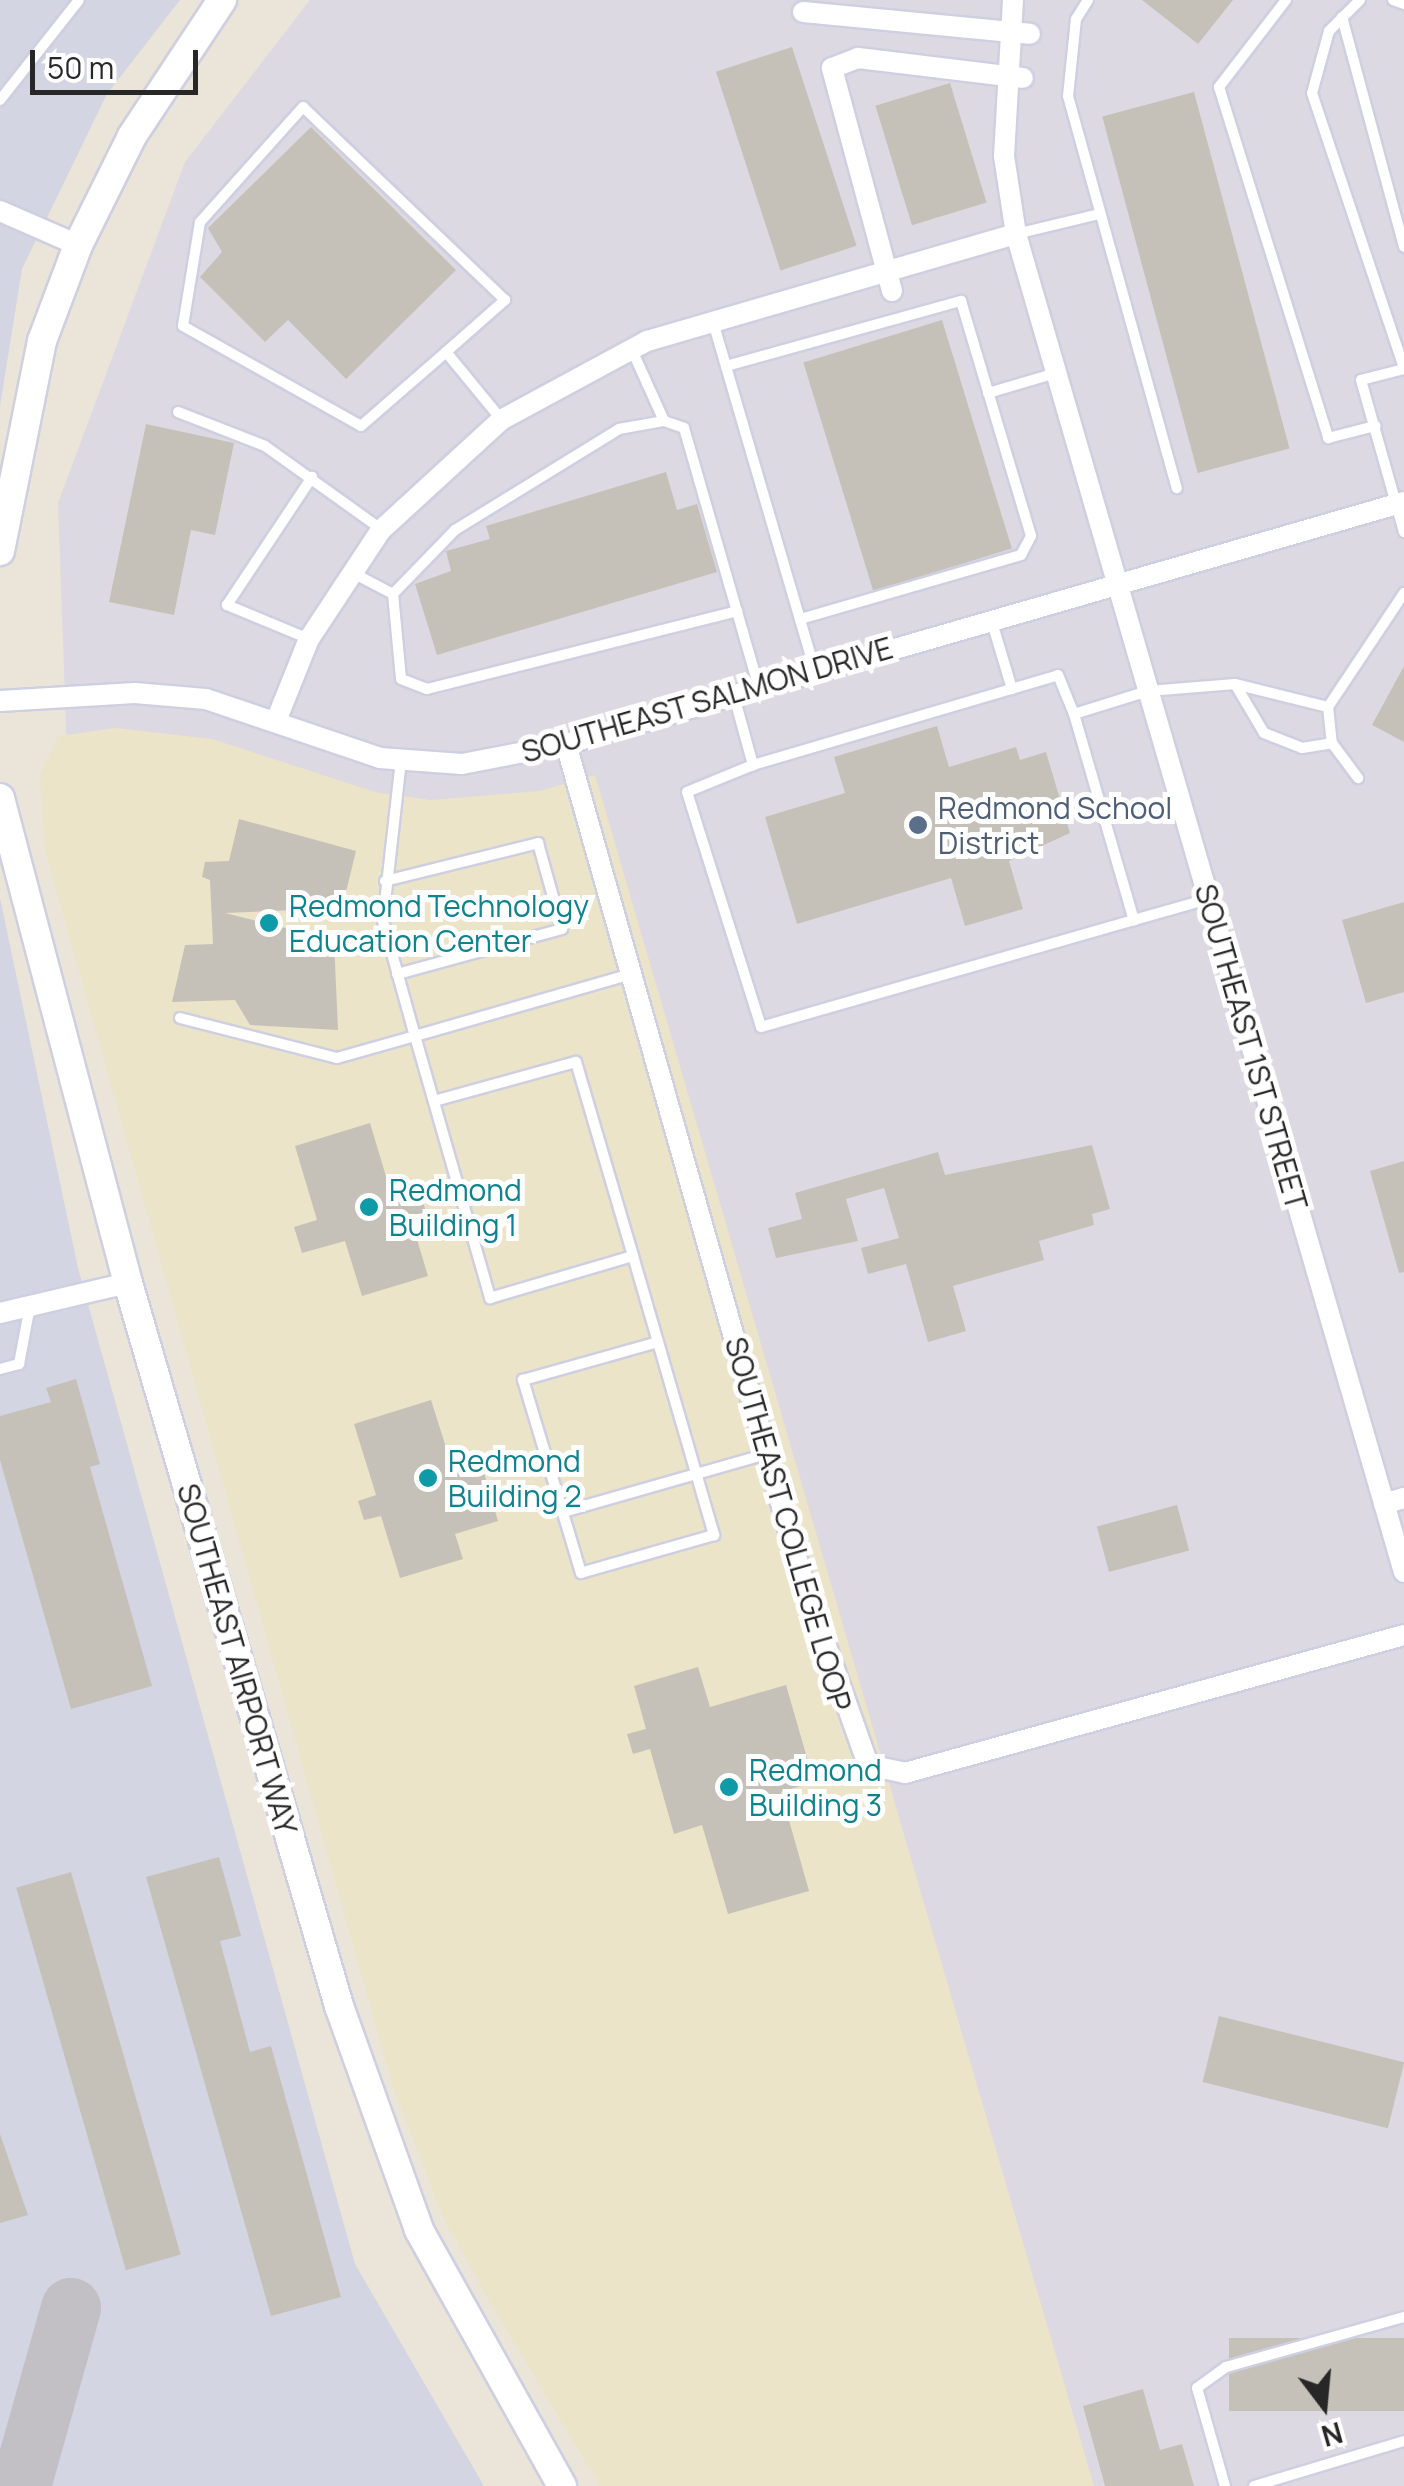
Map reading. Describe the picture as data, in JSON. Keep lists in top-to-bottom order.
{
  "streets": {
    "main road": ["SOUTHEAST AIRPORT WAY"],
    "street": ["SOUTHEAST SALMON DRIVE", "SOUTHEAST 1ST STREET", "SOUTHEAST COLLEGE LOOP"]
  },
  "crossings": [
    ["SOUTHEAST SALMON DRIVE", "SOUTHEAST 1ST STREET"],
    ["SOUTHEAST SALMON DRIVE", "SOUTHEAST COLLEGE LOOP"]
  ],
  "places": [
    "Redmond School District",
    "Redmond Technology Education Center",
    "Redmond Building 1",
    "Redmond Building 2",
    "Redmond Building 3"
  ],
  "scale_bar": "50 m",
  "north": "bottom"
}
